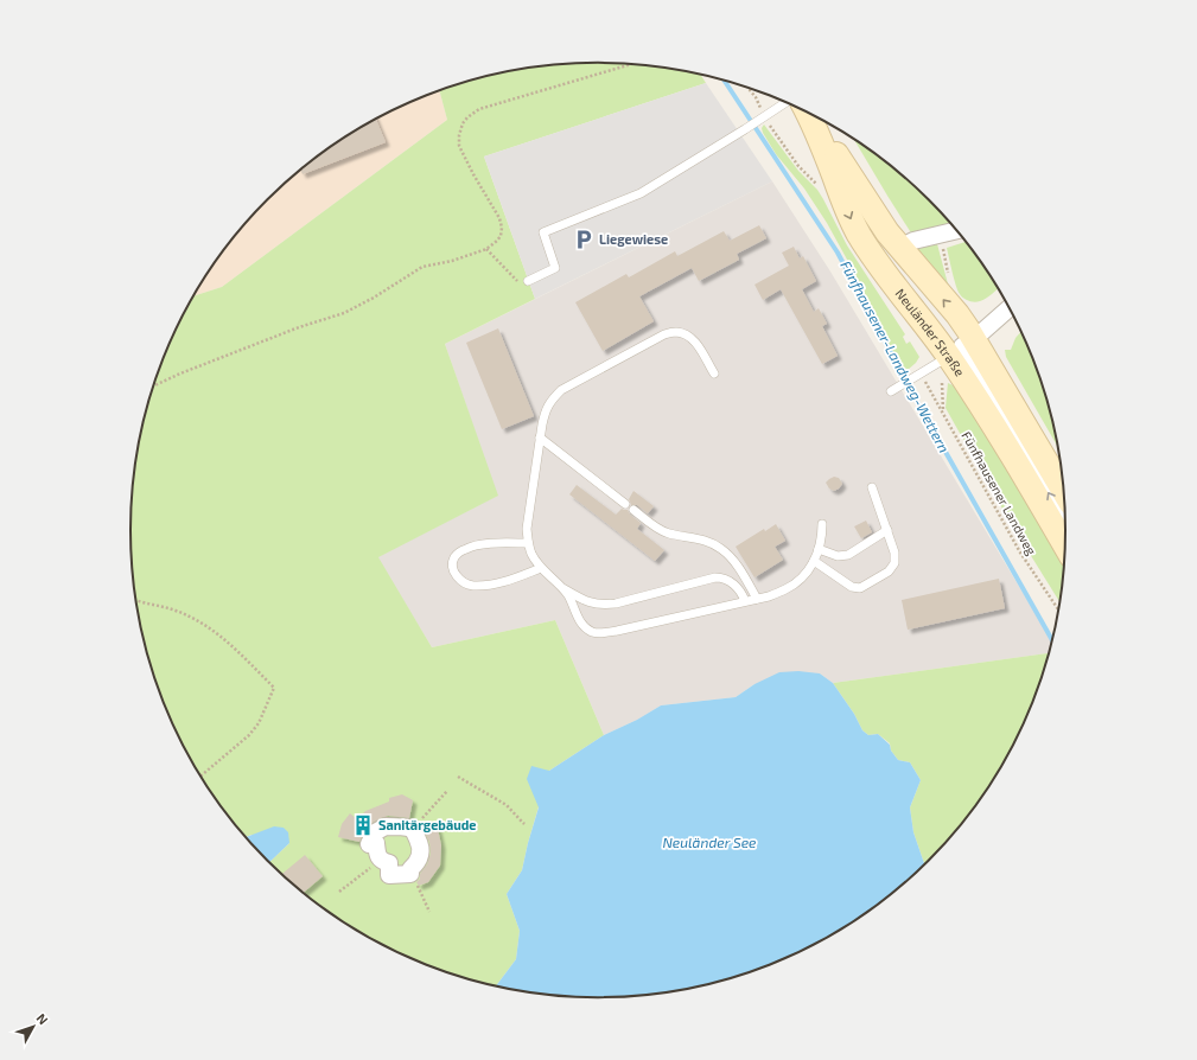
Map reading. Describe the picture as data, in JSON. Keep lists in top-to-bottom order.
{
  "streets": {
    "main road": ["Neuländer Straße"],
    "path": ["Fünfhausener Landweg"]
  },
  "water": ["Fünfhausener-Landweg-Wettern", "Neuländer See"],
  "places": {
    "parking": ["Liegewiese"],
    "building": ["Sanitärgebäude"]
  },
  "north": "top right"
}
